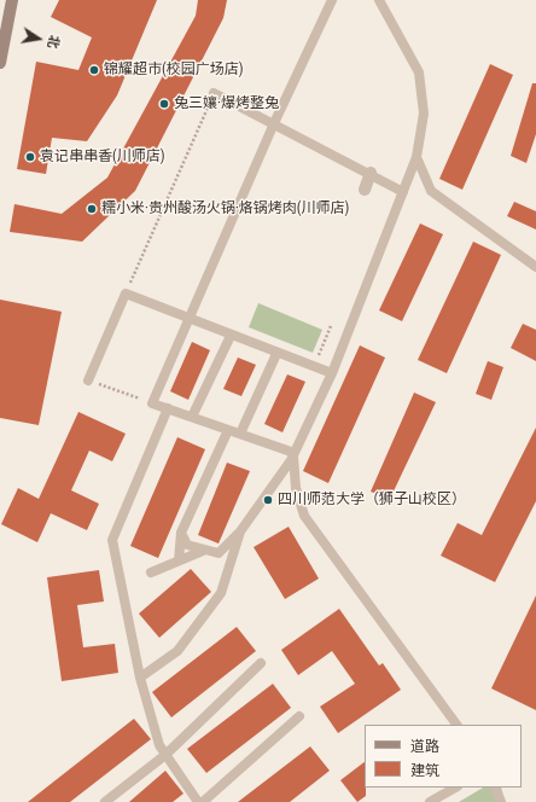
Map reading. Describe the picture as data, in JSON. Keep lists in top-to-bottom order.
{
  "places": [
    "锦耀超市(校园广场店)",
    "兔三孃·爆烤整兔",
    "袁记串串香(川师店)",
    "糯小米·贵州酸汤火锅·烙锅烤肉(川师店)",
    "四川师范大学（狮子山校区）"
  ],
  "legend": ["道路", "建筑"],
  "north": "right"
}
